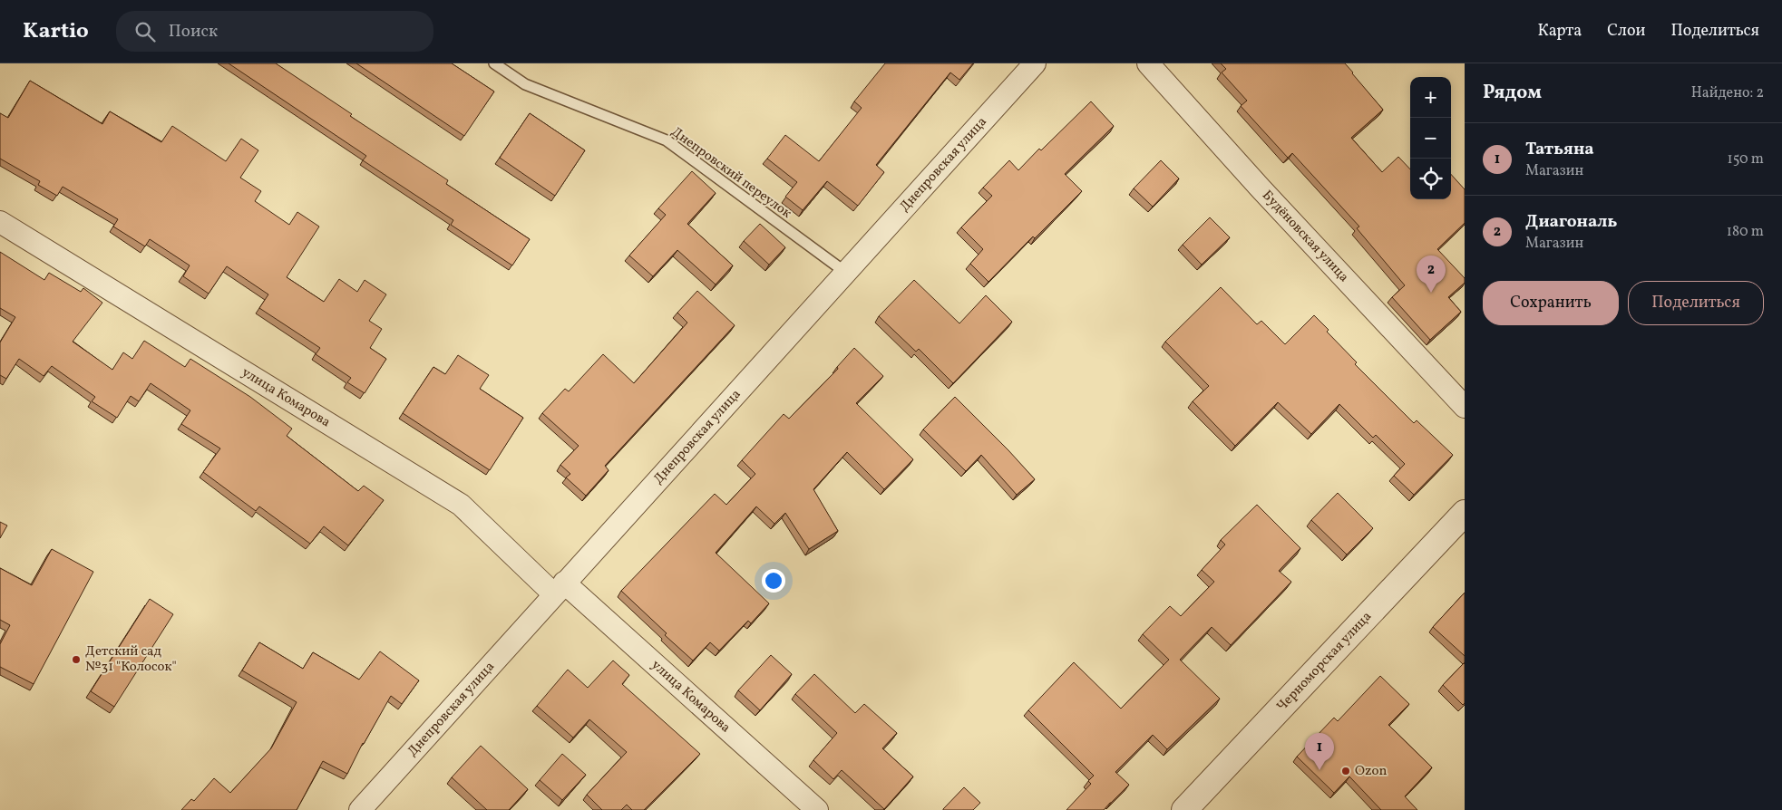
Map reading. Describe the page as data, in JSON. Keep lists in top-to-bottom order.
{
  "streets": {
    "street": [
      "Днепровская улица",
      "Будёновская улица",
      "улица Комарова",
      "Черноморская улица"
    ],
    "lane": ["Днепровский переулок"]
  },
  "crossings": [
    ["Днепровская улица", "Днепровский переулок"],
    ["Днепровская улица", "улица Комарова"]
  ],
  "places": ["Детский сад №31 \"Колосок\"", "Ozon"],
  "page": {
    "header": "Kartio",
    "search": "Поиск",
    "nav": ["Карта", "Слои", "Поделиться"],
    "heading": ["Рядом", "Найдено: 2"],
    "map_buttons": ["+", "−"],
    "list": [
      {
        "mark": "1",
        "name": "Татьяна",
        "note": "Магазин",
        "value": "150 m"
      },
      {
        "mark": "2",
        "name": "Диагональ",
        "note": "Магазин",
        "value": "180 m"
      }
    ],
    "pins": ["2", "1"],
    "buttons": ["Сохранить", "Поделиться"]
  }
}
